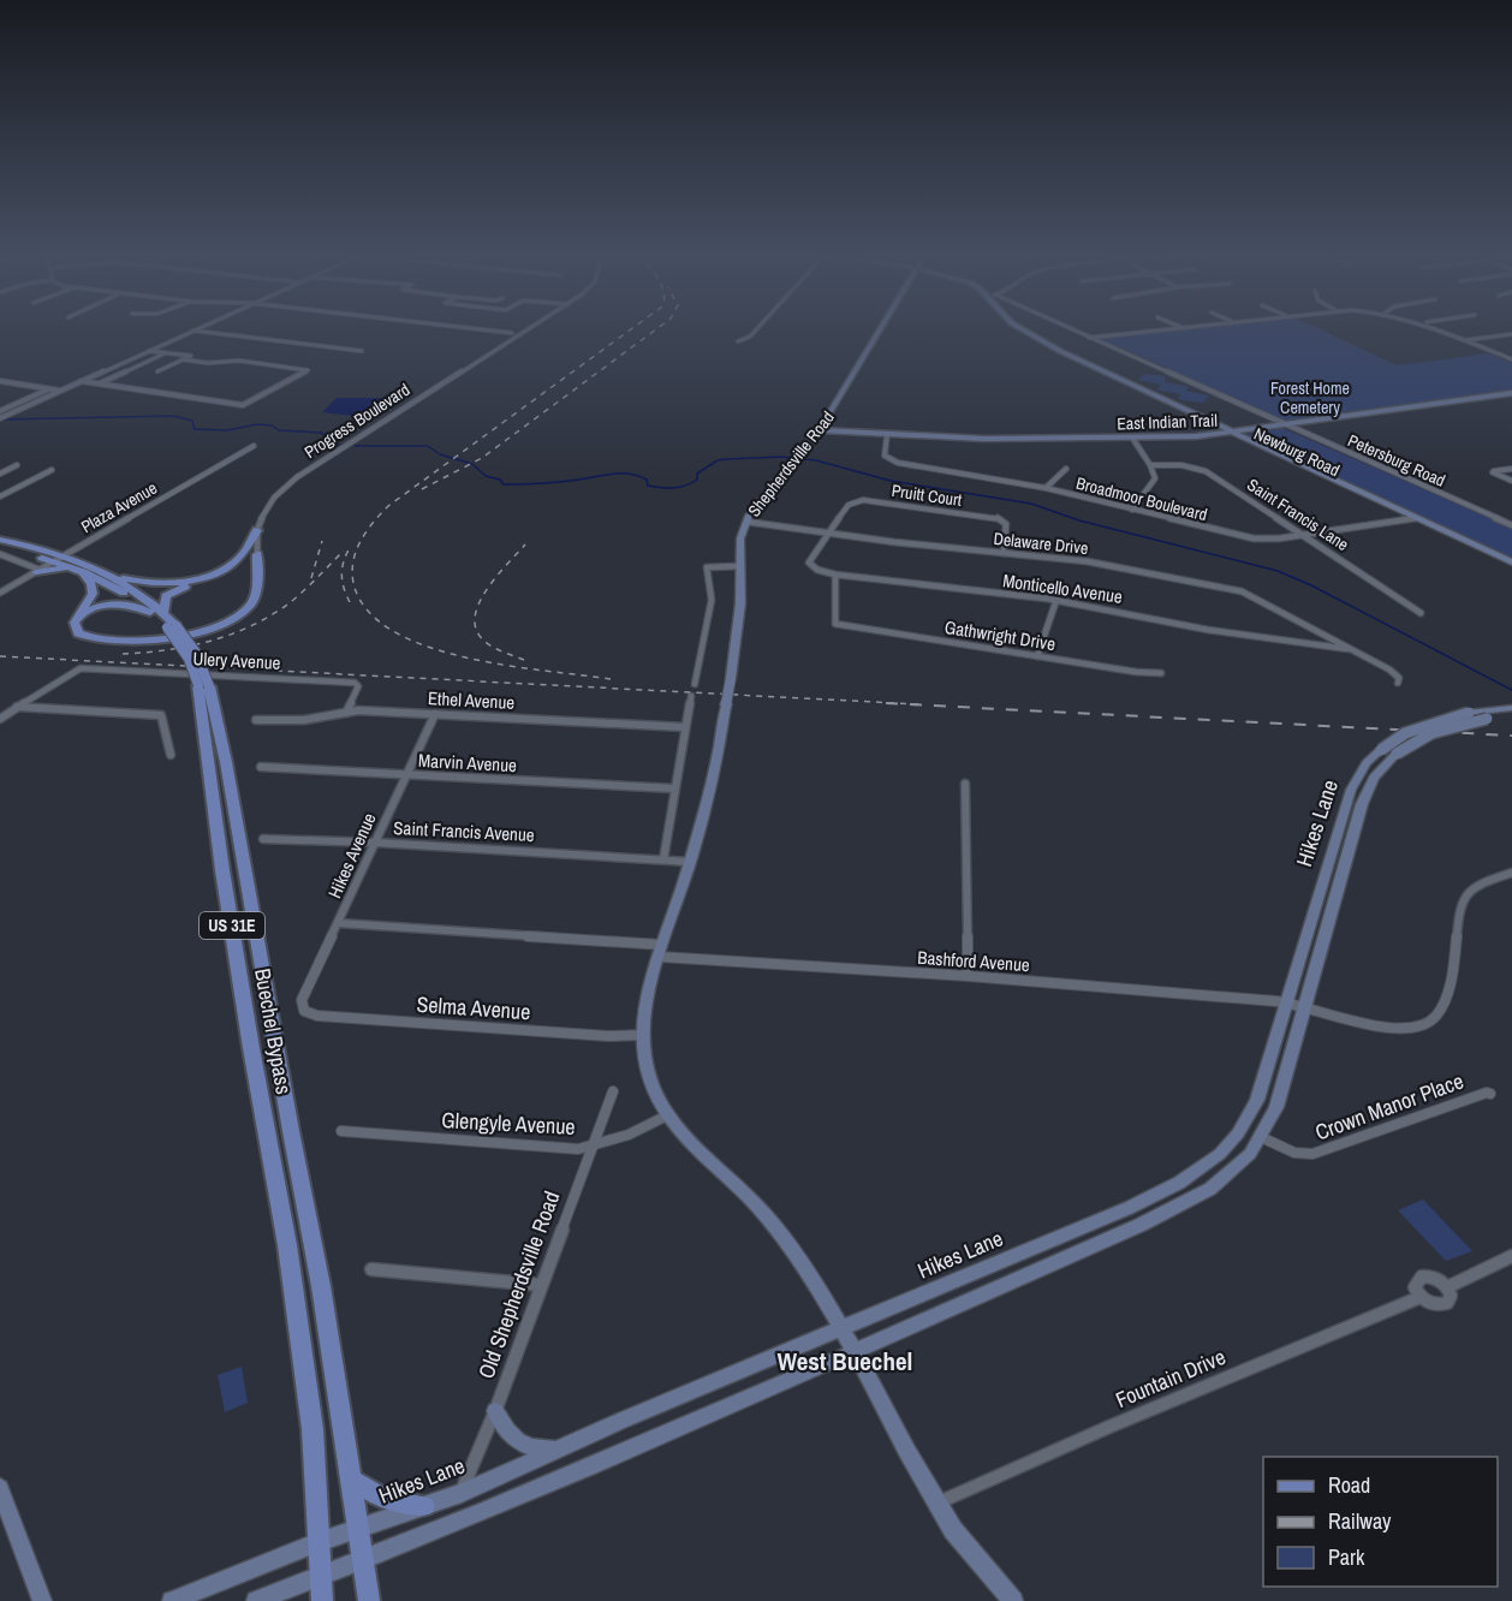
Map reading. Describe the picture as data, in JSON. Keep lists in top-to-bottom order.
{
  "streets": {
    "main road": [
      "East Indian Trail",
      "Newburg Road",
      "Shepherdsville Road",
      "Hikes Lane",
      "US 31E",
      "Buechel Bypass"
    ],
    "street": [
      "Progress Boulevard",
      "Petersburg Road",
      "Pruitt Court",
      "Broadmoor Boulevard",
      "Plaza Avenue",
      "Saint Francis Lane",
      "Delaware Drive",
      "Monticello Avenue",
      "Gathwright Drive",
      "Ulery Avenue",
      "Ethel Avenue",
      "Marvin Avenue",
      "Saint Francis Avenue",
      "Hikes Avenue",
      "Bashford Avenue",
      "Selma Avenue",
      "Crown Manor Place",
      "Glengyle Avenue",
      "Old Shepherdsville Road",
      "Fountain Drive"
    ]
  },
  "crossings": [
    ["East Indian Trail", "Newburg Road"],
    ["East Indian Trail", "Petersburg Road"],
    ["East Indian Trail", "Shepherdsville Road"],
    ["East Indian Trail", "Broadmoor Boulevard"],
    ["Newburg Road", "Broadmoor Boulevard"],
    ["Shepherdsville Road", "Delaware Drive"],
    ["Shepherdsville Road", "Hikes Lane"],
    ["Shepherdsville Road", "Bashford Avenue"],
    ["Shepherdsville Road", "Selma Avenue"],
    ["Shepherdsville Road", "Glengyle Avenue"],
    ["Shepherdsville Road", "Fountain Drive"],
    ["Pruitt Court", "Delaware Drive"],
    ["Broadmoor Boulevard", "Saint Francis Lane"],
    ["Plaza Avenue", "Buechel Bypass"],
    ["Delaware Drive", "Monticello Avenue"],
    ["Monticello Avenue", "Gathwright Drive"],
    ["Ulery Avenue", "Ethel Avenue"],
    ["Ethel Avenue", "Hikes Avenue"],
    ["Marvin Avenue", "Hikes Avenue"],
    ["Hikes Lane", "Bashford Avenue"],
    ["Hikes Lane", "Buechel Bypass"],
    ["Hikes Lane", "Crown Manor Place"],
    ["Hikes Lane", "Old Shepherdsville Road"],
    ["Saint Francis Avenue", "Hikes Avenue"],
    ["Hikes Avenue", "Bashford Avenue"],
    ["Hikes Avenue", "Selma Avenue"],
    ["Glengyle Avenue", "Old Shepherdsville Road"]
  ],
  "districts": ["West Buechel"],
  "parks": ["Forest Home Cemetery"],
  "legend": ["Road", "Railway", "Park"]
}
